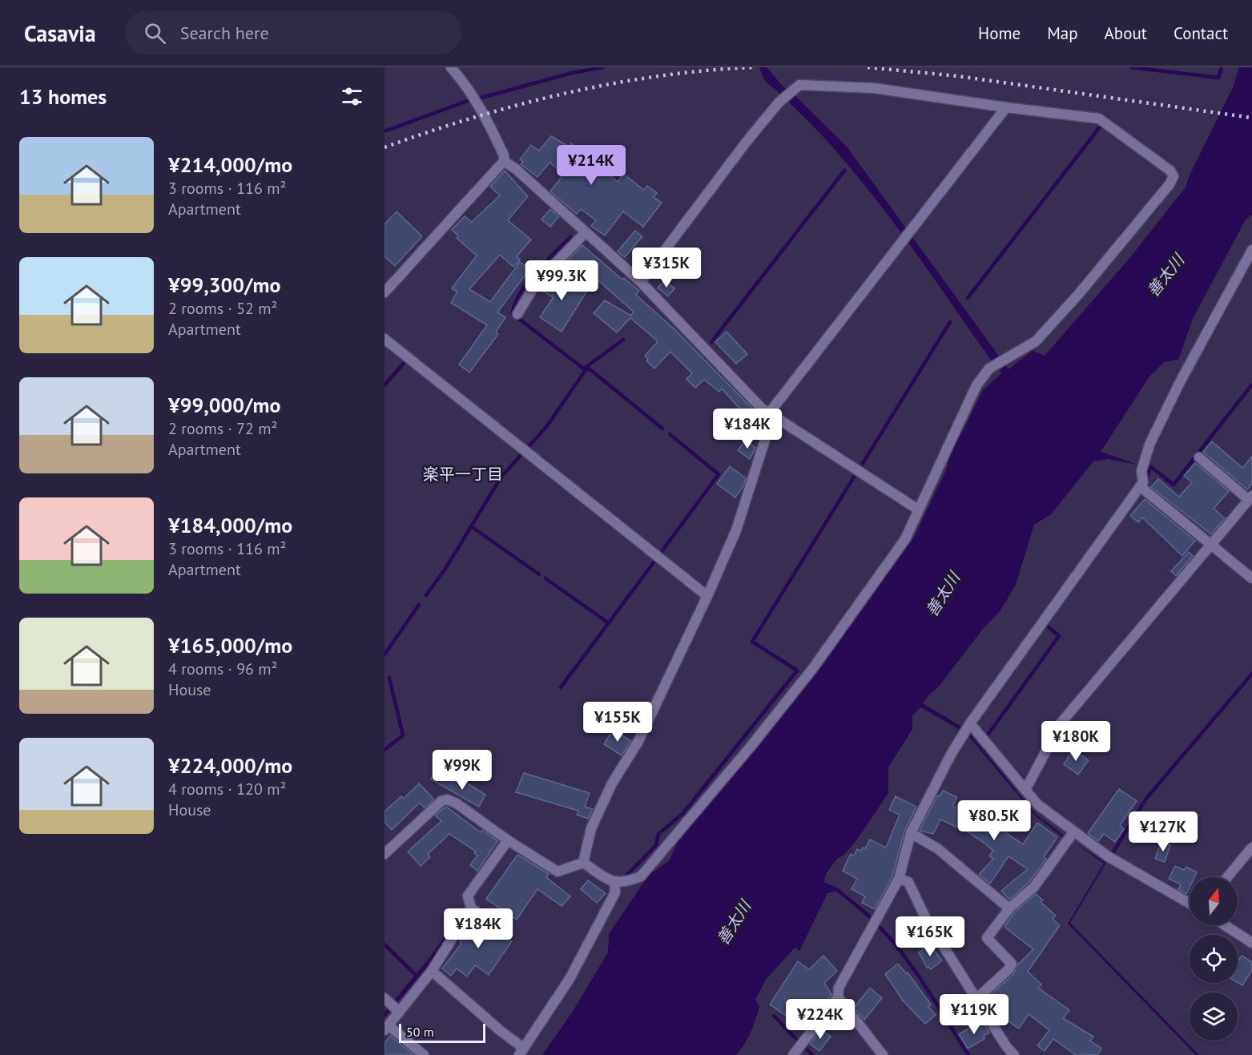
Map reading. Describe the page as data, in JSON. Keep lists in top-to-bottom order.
{
  "districts": ["楽平一丁目"],
  "water": ["善太川"],
  "scale_bar": "50 m",
  "north": "top",
  "page": {
    "header": "Casavia",
    "search": "Search here",
    "nav": [
      "Home",
      "Map",
      "About",
      "Contact"
    ],
    "heading": "13 homes",
    "list": [
      {
        "name": "¥214,000/mo",
        "note": "3 rooms · 116 m² · Apartment"
      },
      {
        "name": "¥99,300/mo",
        "note": "2 rooms · 52 m² · Apartment"
      },
      {
        "name": "¥99,000/mo",
        "note": "2 rooms · 72 m² · Apartment"
      },
      {
        "name": "¥184,000/mo",
        "note": "3 rooms · 116 m² · Apartment"
      },
      {
        "name": "¥165,000/mo",
        "note": "4 rooms · 96 m² · House"
      },
      {
        "name": "¥224,000/mo",
        "note": "4 rooms · 120 m² · House"
      }
    ],
    "price": [
      "¥214K",
      "¥315K",
      "¥99.3K",
      "¥184K",
      "¥155K",
      "¥180K",
      "¥99K",
      "¥80.5K",
      "¥127K",
      "¥184K",
      "¥165K",
      "¥119K",
      "¥224K"
    ],
    "scale": "50 m"
  }
}
